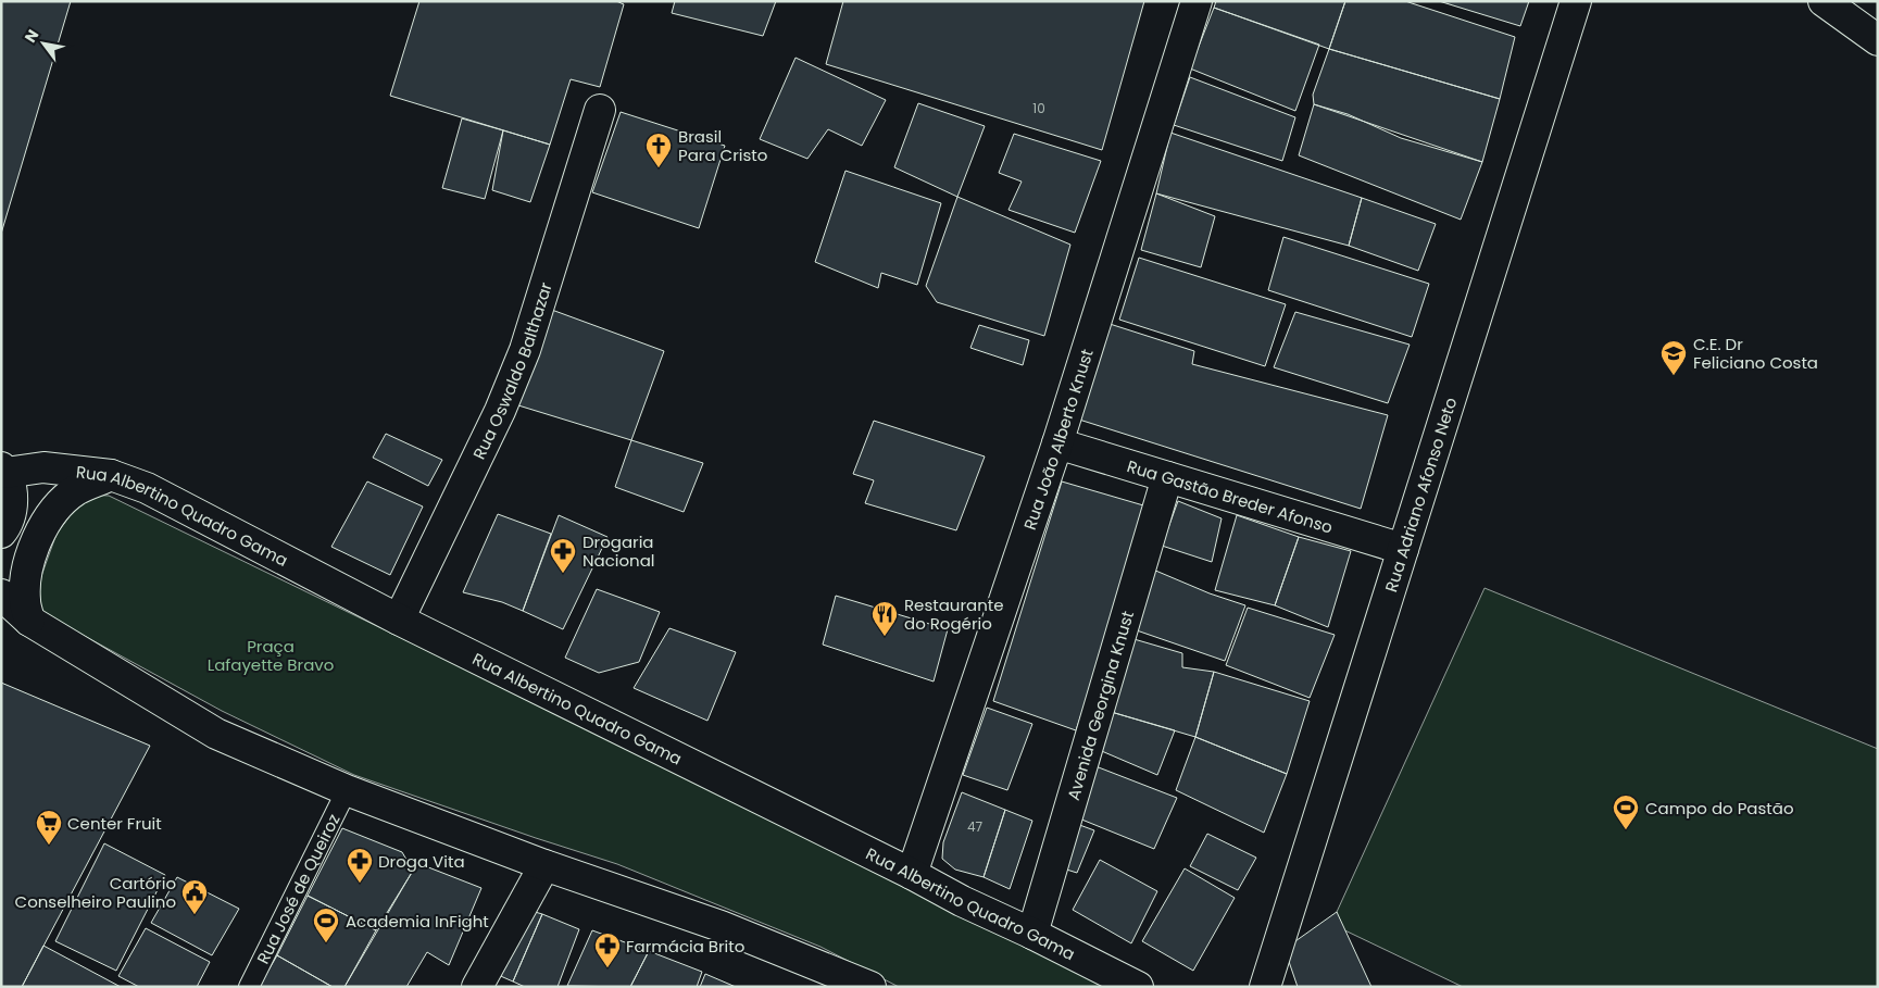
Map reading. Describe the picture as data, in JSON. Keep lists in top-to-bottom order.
{
  "streets": {
    "street": [
      "Rua Oswaldo Balthazar",
      "Rua João Alberto Knust",
      "Rua Adriano Afonso Neto",
      "Rua Gastão Breder Afonso",
      "Rua Albertino Quadro Gama",
      "Avenida Georgina Knust"
    ],
    "lane": ["Rua José de Queiroz"]
  },
  "crossings": [
    ["Rua Oswaldo Balthazar", "Rua Albertino Quadro Gama"],
    ["Rua João Alberto Knust", "Rua Gastão Breder Afonso"],
    ["Rua João Alberto Knust", "Rua Albertino Quadro Gama"],
    ["Rua Adriano Afonso Neto", "Rua Gastão Breder Afonso"],
    ["Rua Gastão Breder Afonso", "Avenida Georgina Knust"],
    ["Rua Albertino Quadro Gama", "Avenida Georgina Knust"]
  ],
  "parks": ["Praça Lafayette Bravo"],
  "places": {
    "church": ["Brasil Para Cristo"],
    "school or university": ["C.E. Dr Feliciano Costa"],
    "pharmacy": ["Drogaria Nacional", "Droga Vita", "Farmácia Brito"],
    "restaurant": ["Restaurante do Rogério"],
    "sports": ["Campo do Pastão", "Academia InFight"],
    "supermarket": ["Center Fruit"],
    "public building": ["Cartório Conselheiro Paulino"]
  },
  "house_numbers": ["10", "47"],
  "north": "top left"
}
